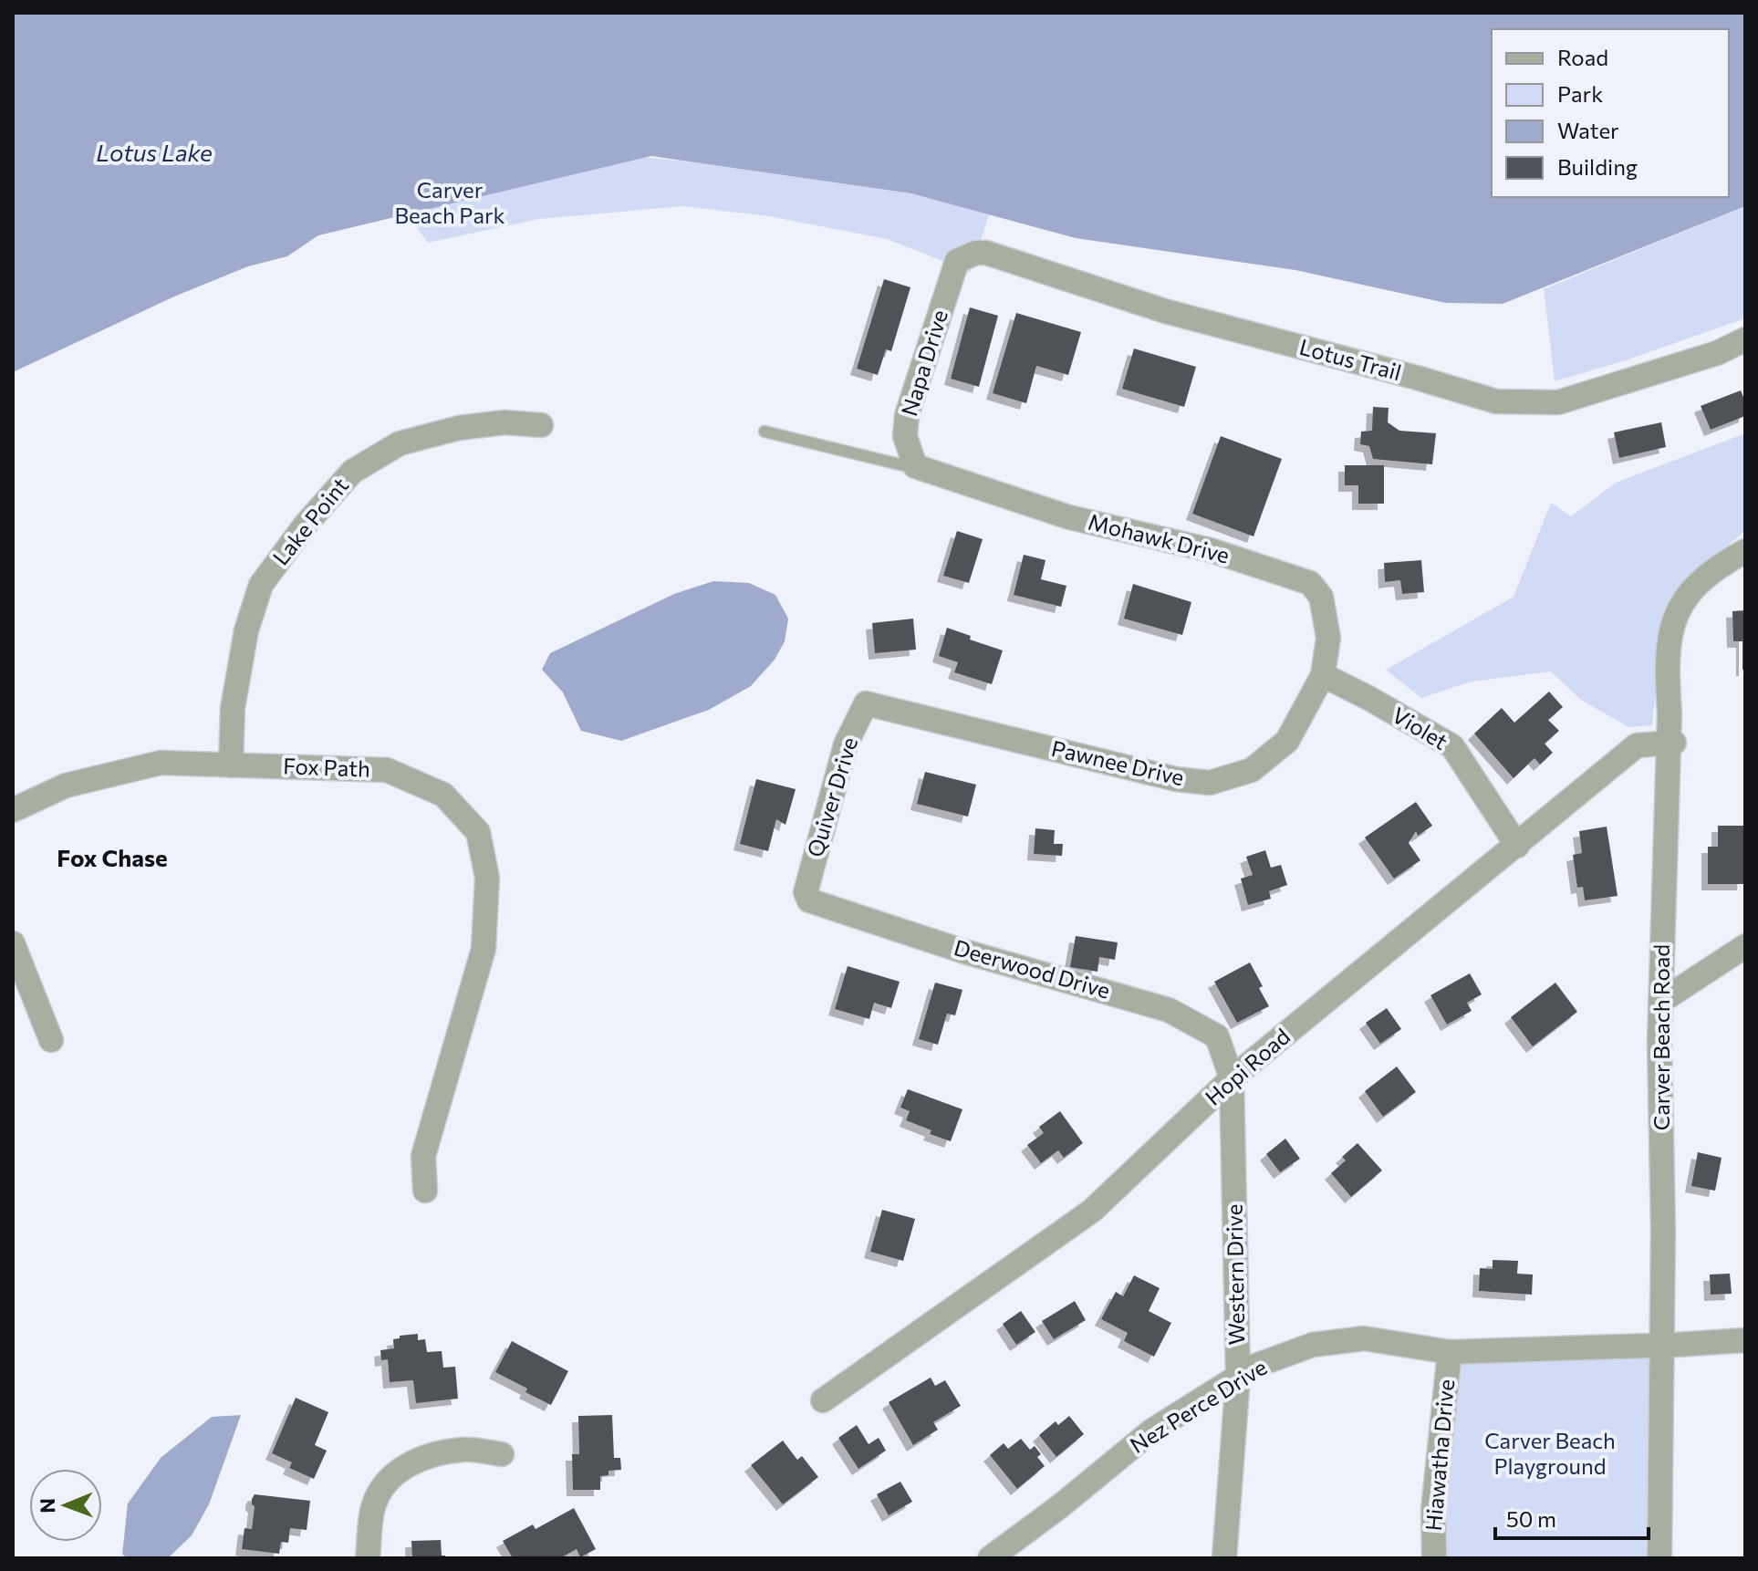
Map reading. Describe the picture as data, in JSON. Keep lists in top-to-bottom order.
{
  "streets": {
    "street": [
      "Lotus Trail",
      "Napa Drive",
      "Lake Point",
      "Mohawk Drive",
      "Violet",
      "Pawnee Drive",
      "Fox Path",
      "Quiver Drive",
      "Deerwood Drive",
      "Carver Beach Road",
      "Hopi Road",
      "Western Drive",
      "Nez Perce Drive",
      "Hiawatha Drive"
    ]
  },
  "crossings": [
    ["Lotus Trail", "Napa Drive"],
    ["Napa Drive", "Mohawk Drive"],
    ["Lake Point", "Fox Path"],
    ["Mohawk Drive", "Violet"],
    ["Mohawk Drive", "Pawnee Drive"],
    ["Violet", "Pawnee Drive"],
    ["Violet", "Hopi Road"],
    ["Pawnee Drive", "Quiver Drive"],
    ["Quiver Drive", "Deerwood Drive"],
    ["Deerwood Drive", "Hopi Road"],
    ["Deerwood Drive", "Western Drive"],
    ["Carver Beach Road", "Hopi Road"],
    ["Carver Beach Road", "Nez Perce Drive"],
    ["Hopi Road", "Western Drive"],
    ["Western Drive", "Nez Perce Drive"],
    ["Nez Perce Drive", "Hiawatha Drive"]
  ],
  "districts": ["Fox Chase"],
  "water": ["Lotus Lake"],
  "parks": ["Carver Beach Park", "Carver Beach Playground"],
  "legend": [
    "Road",
    "Park",
    "Water",
    "Building"
  ],
  "scale_bar": "50 m",
  "north": "left"
}
